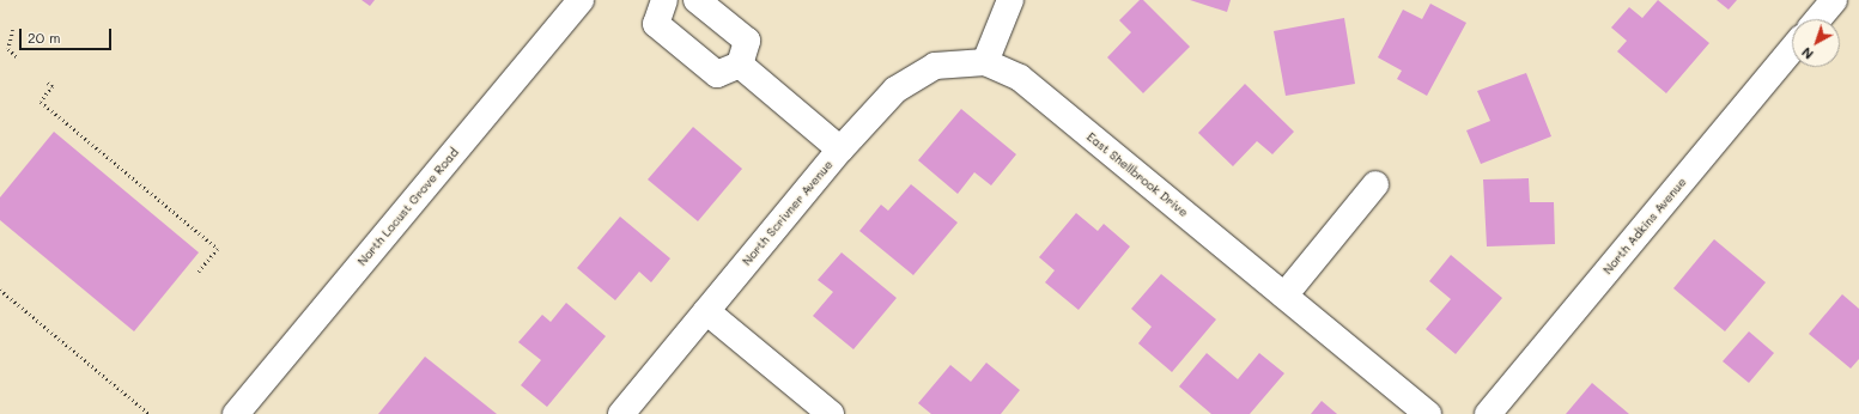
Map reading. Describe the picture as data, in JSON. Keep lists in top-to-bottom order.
{
  "streets": {
    "street": [
      "East Shellbrook Drive",
      "North Locust Grove Road",
      "North Scrivner Avenue",
      "North Adkins Avenue"
    ]
  },
  "crossings": [
    ["East Shellbrook Drive", "North Scrivner Avenue"]
  ],
  "scale_bar": "20 m",
  "north": "bottom left"
}
